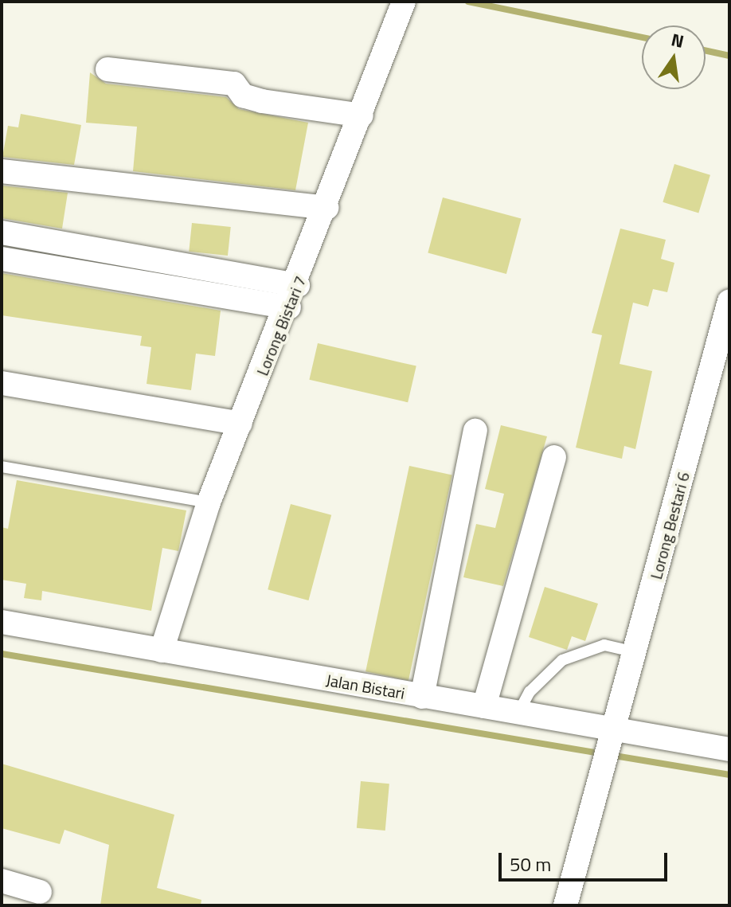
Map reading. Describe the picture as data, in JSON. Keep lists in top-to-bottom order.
{
  "streets": {
    "street": ["Lorong Bistari 7", "Lorong Bestari 6", "Jalan Bistari"]
  },
  "crossings": [
    ["Lorong Bistari 7", "Jalan Bistari"],
    ["Lorong Bestari 6", "Jalan Bistari"]
  ],
  "scale_bar": "50 m",
  "north": "top"
}
